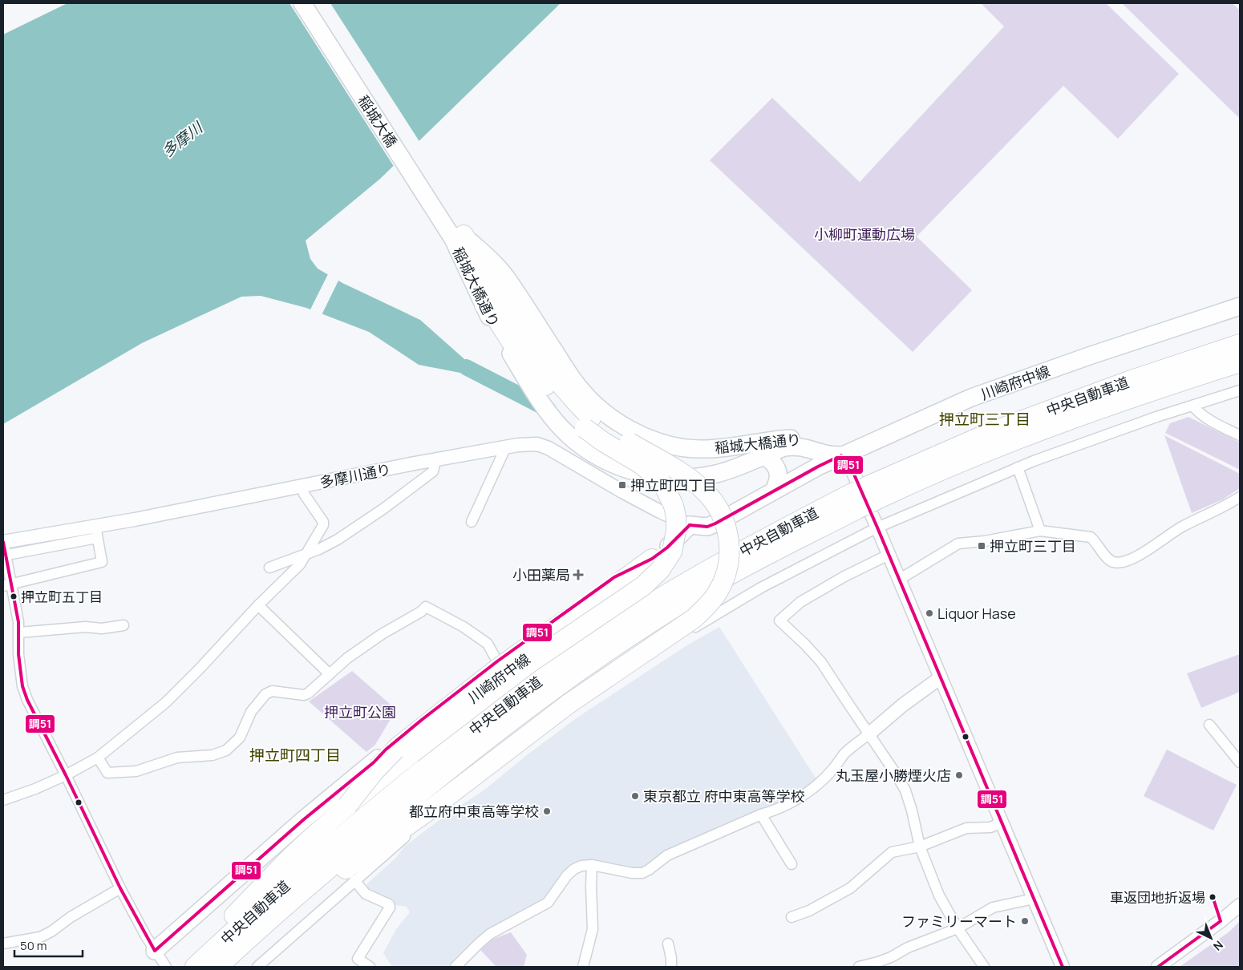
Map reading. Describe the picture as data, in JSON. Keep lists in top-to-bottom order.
{
  "streets": {
    "highway": ["中央自動車道"],
    "main road": ["稲城大橋", "稲城大橋通り", "川崎府中線"],
    "street": ["多摩川通り"]
  },
  "crossings": [
    ["稲城大橋", "稲城大橋通り"],
    ["稲城大橋通り", "川崎府中線"],
    ["川崎府中線", "多摩川通り"]
  ],
  "districts": ["押立町三丁目", "押立町四丁目"],
  "water": ["多摩川"],
  "parks": ["小柳町運動広場", "押立町公園"],
  "places": {
    "transit": ["押立町四丁目", "押立町三丁目"],
    "health": ["小田薬局"],
    "other": [
      "押立町五丁目",
      "Liquor Hase",
      "丸玉屋小勝煙火店",
      "東京都立 府中東高等学校",
      "都立府中東高等学校",
      "車返団地折返場",
      "ファミリーマート"
    ]
  },
  "lines": ["transit line 調51"],
  "scale_bar": "50 m",
  "north": "bottom right"
}
